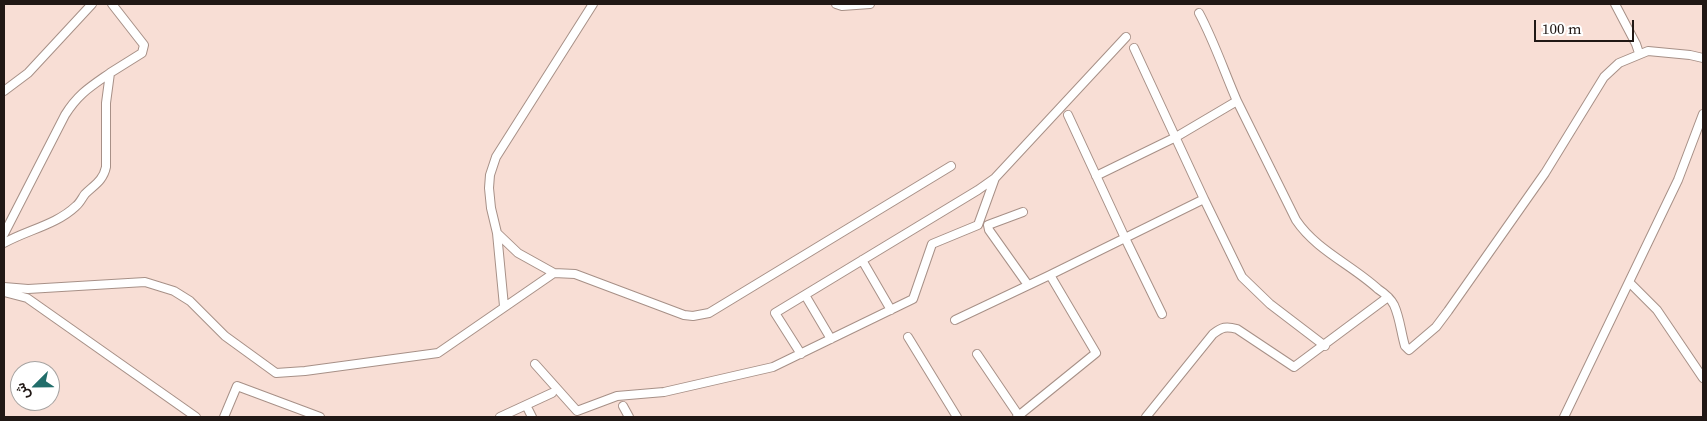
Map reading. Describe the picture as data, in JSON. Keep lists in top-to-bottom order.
{
  "scale_bar": "100 m",
  "north": "bottom left"
}
